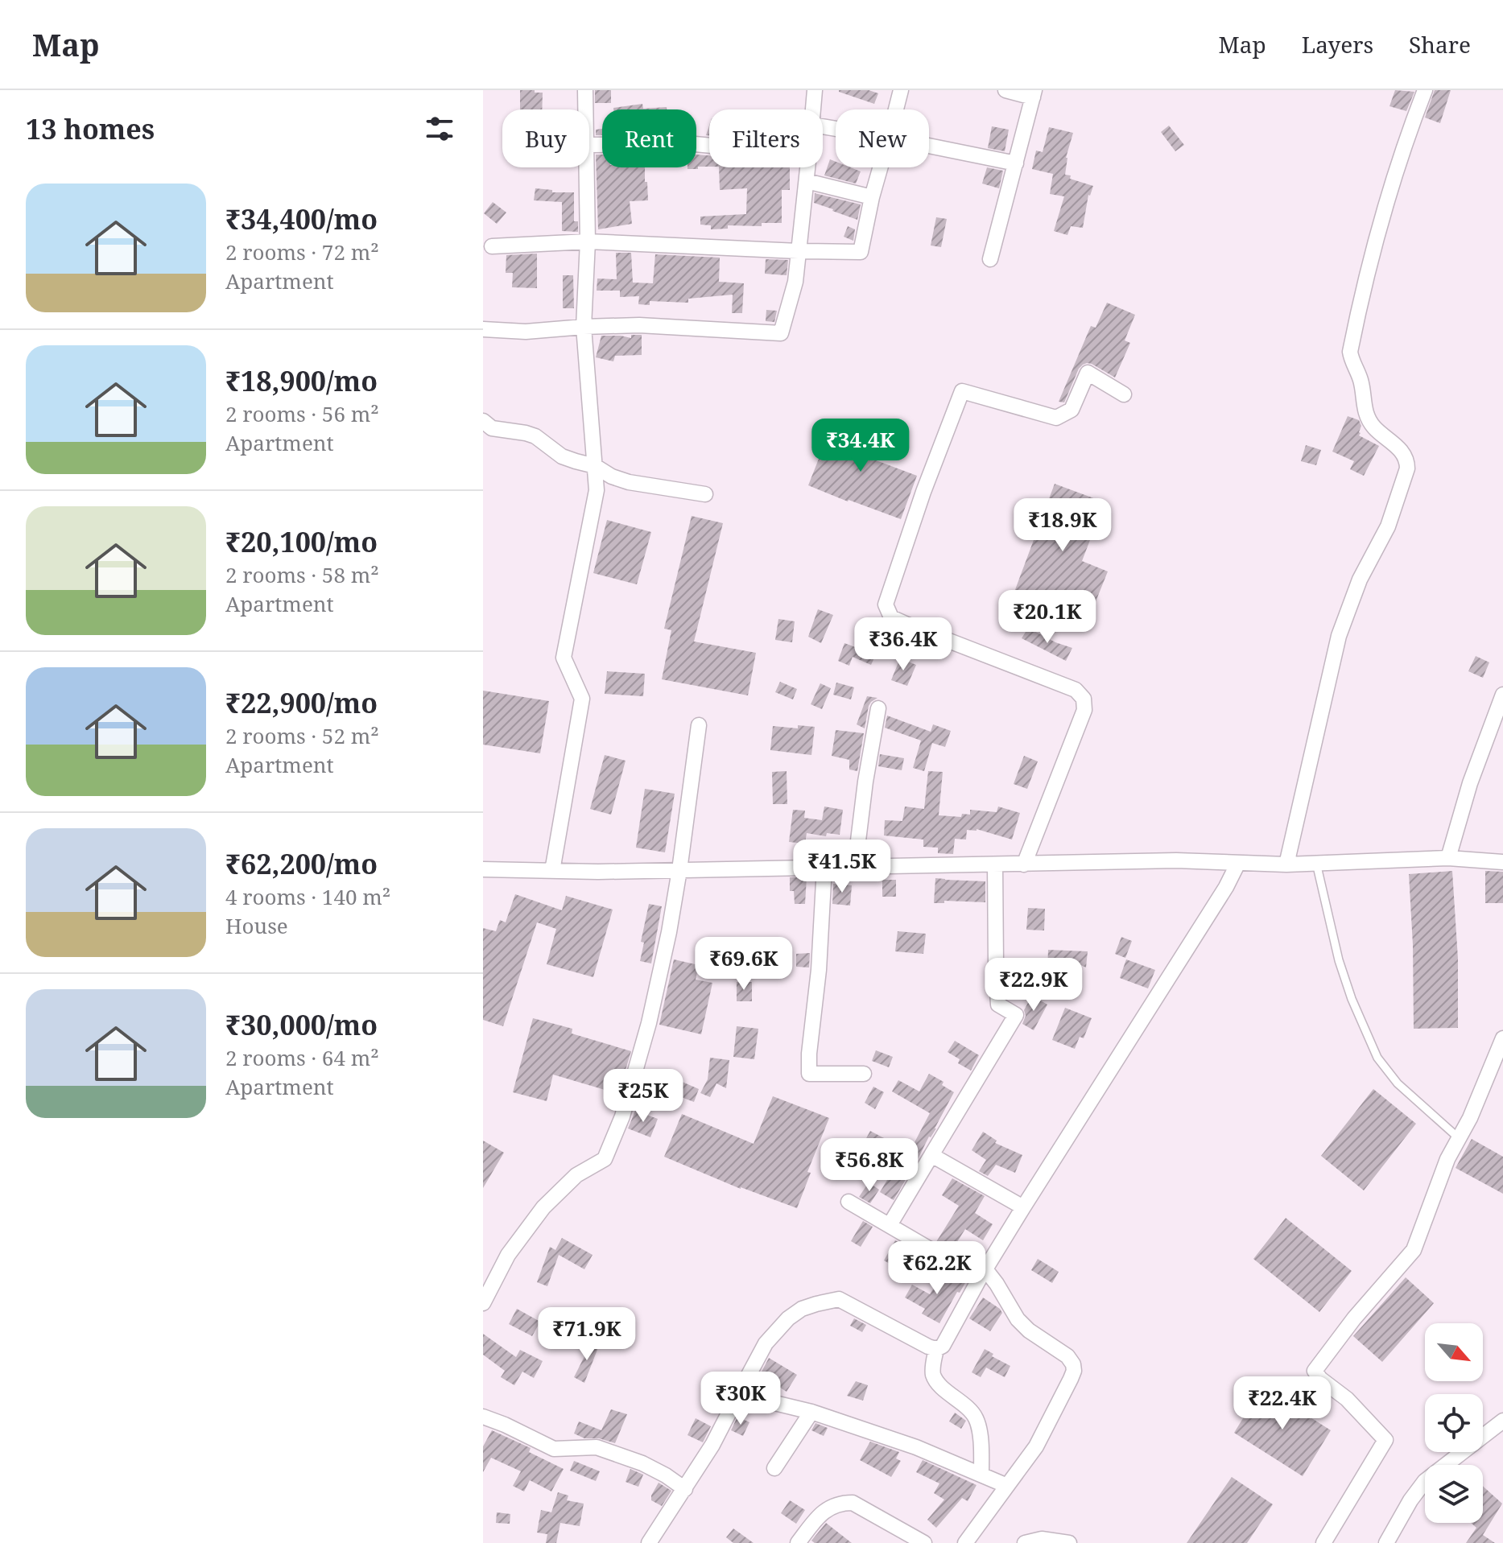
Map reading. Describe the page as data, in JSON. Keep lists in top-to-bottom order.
{
  "north": "bottom right",
  "page": {
    "header": "Map",
    "nav": ["Map", "Layers", "Share"],
    "heading": "13 homes",
    "chip": [
      "Buy",
      "Rent",
      "Filters",
      "New"
    ],
    "list": [
      {
        "name": "₹34,400/mo",
        "note": "2 rooms · 72 m² · Apartment"
      },
      {
        "name": "₹18,900/mo",
        "note": "2 rooms · 56 m² · Apartment"
      },
      {
        "name": "₹20,100/mo",
        "note": "2 rooms · 58 m² · Apartment"
      },
      {
        "name": "₹22,900/mo",
        "note": "2 rooms · 52 m² · Apartment"
      },
      {
        "name": "₹62,200/mo",
        "note": "4 rooms · 140 m² · House"
      },
      {
        "name": "₹30,000/mo",
        "note": "2 rooms · 64 m² · Apartment"
      }
    ],
    "price": [
      "₹34.4K",
      "₹18.9K",
      "₹20.1K",
      "₹36.4K",
      "₹41.5K",
      "₹69.6K",
      "₹22.9K",
      "₹25K",
      "₹56.8K",
      "₹62.2K",
      "₹71.9K",
      "₹30K",
      "₹22.4K"
    ]
  }
}
